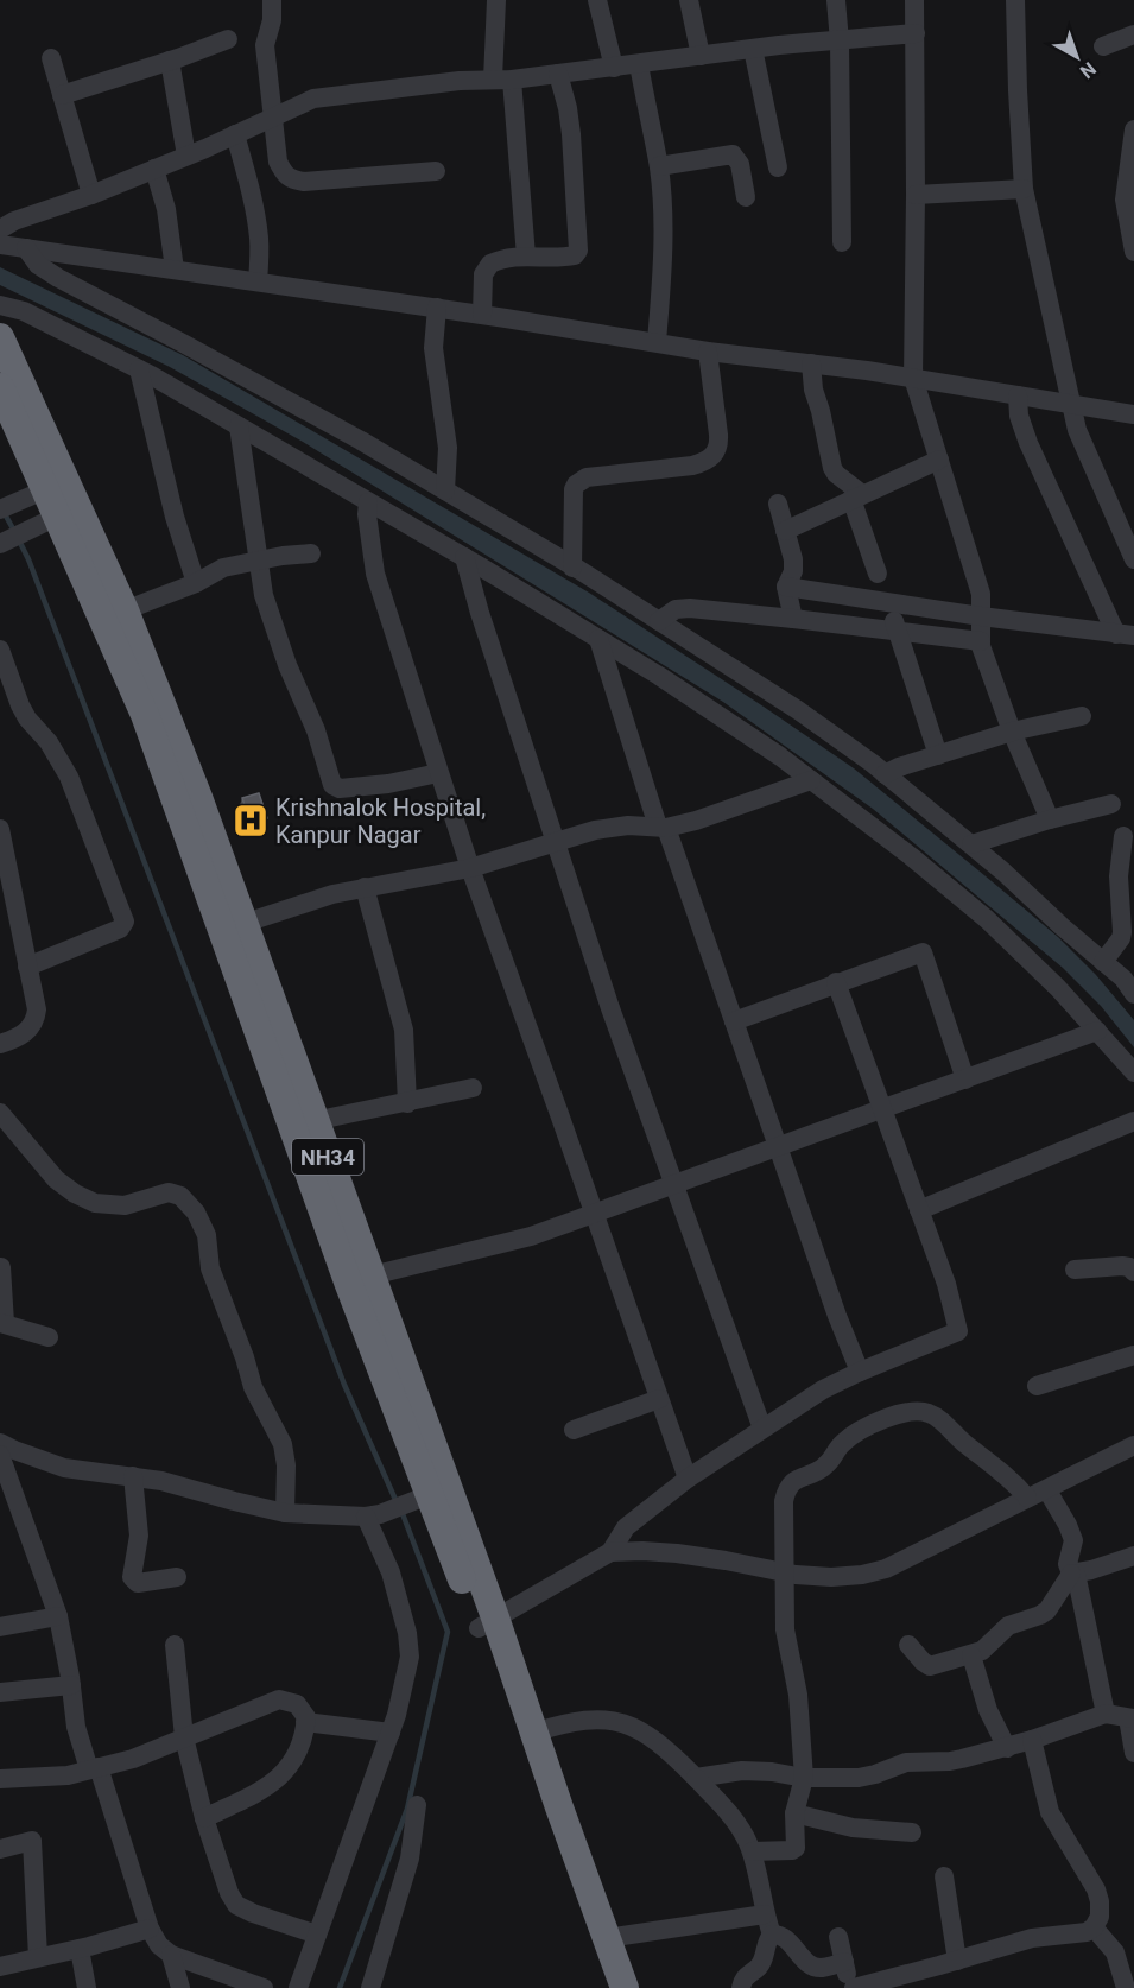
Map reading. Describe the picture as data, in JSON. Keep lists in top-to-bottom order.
{
  "streets": {
    "highway": ["NH34"]
  },
  "places": {
    "hospital": ["Krishnalok Hospital, Kanpur Nagar"]
  },
  "north": "bottom right"
}
